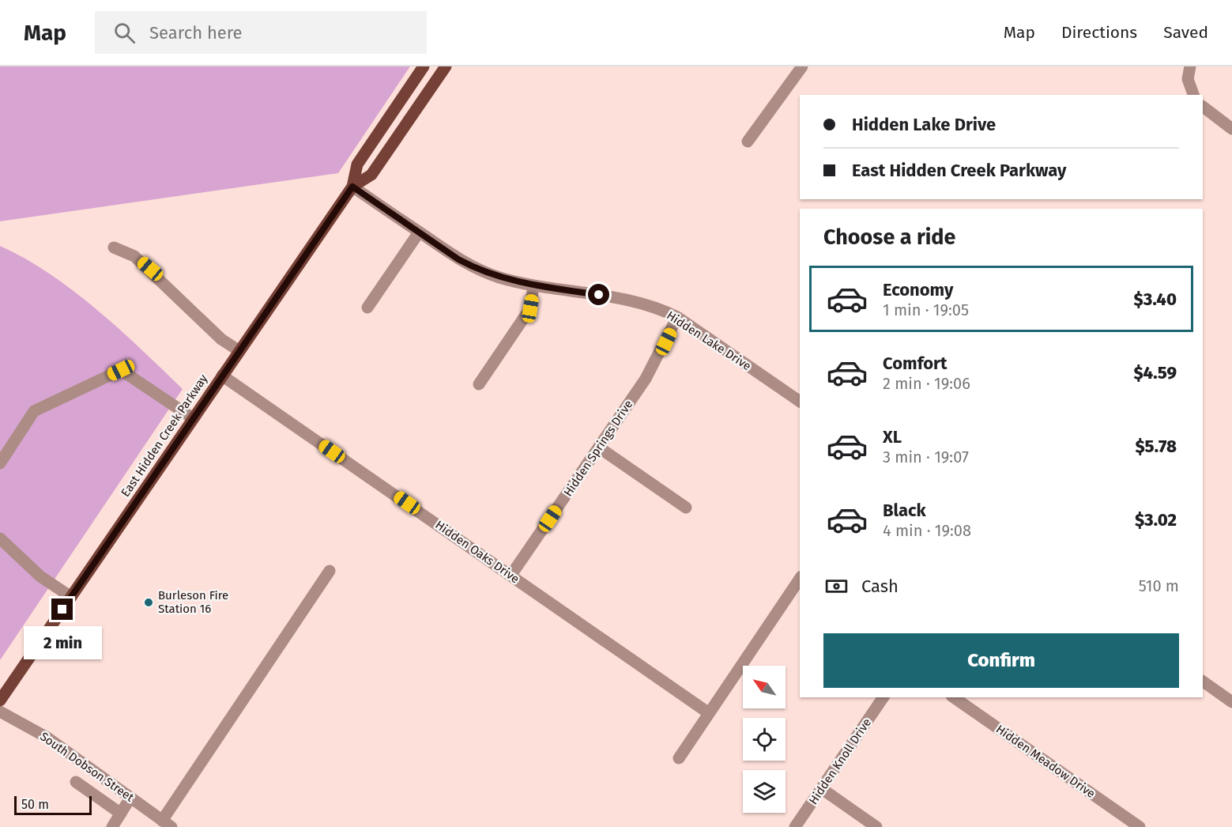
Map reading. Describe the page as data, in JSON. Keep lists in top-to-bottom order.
{
  "streets": {
    "main road": ["East Hidden Creek Parkway"],
    "street": [
      "Hidden Lake Drive",
      "Hidden Springs Drive",
      "Hidden Oaks Drive",
      "Hidden Knoll Drive",
      "Hidden Meadow Drive",
      "South Dobson Street"
    ]
  },
  "crossings": [
    ["Hidden Lake Drive", "East Hidden Creek Parkway"],
    ["Hidden Lake Drive", "Hidden Springs Drive"],
    ["East Hidden Creek Parkway", "Hidden Oaks Drive"],
    ["Hidden Springs Drive", "Hidden Oaks Drive"]
  ],
  "places": ["Burleson Fire Station 16"],
  "scale_bar": "50 m",
  "north": "top left",
  "page": {
    "header": "Map",
    "search": "Search here",
    "nav": ["Map", "Directions", "Saved"],
    "banner": ["Hidden Lake Drive", "East Hidden Creek Parkway"],
    "heading": "Choose a ride",
    "list": [
      {
        "name": "Economy",
        "note": "1 min · 19:05",
        "value": "$3.40"
      },
      {
        "name": "Comfort",
        "note": "2 min · 19:06",
        "value": "$4.59"
      },
      {
        "name": "XL",
        "note": "3 min · 19:07",
        "value": "$5.78"
      },
      {
        "name": "Black",
        "note": "4 min · 19:08",
        "value": "$3.02"
      }
    ],
    "pay": ["Cash", "510 m"],
    "buttons": "Confirm",
    "bubble": "2 min",
    "scale": "50 m"
  }
}
